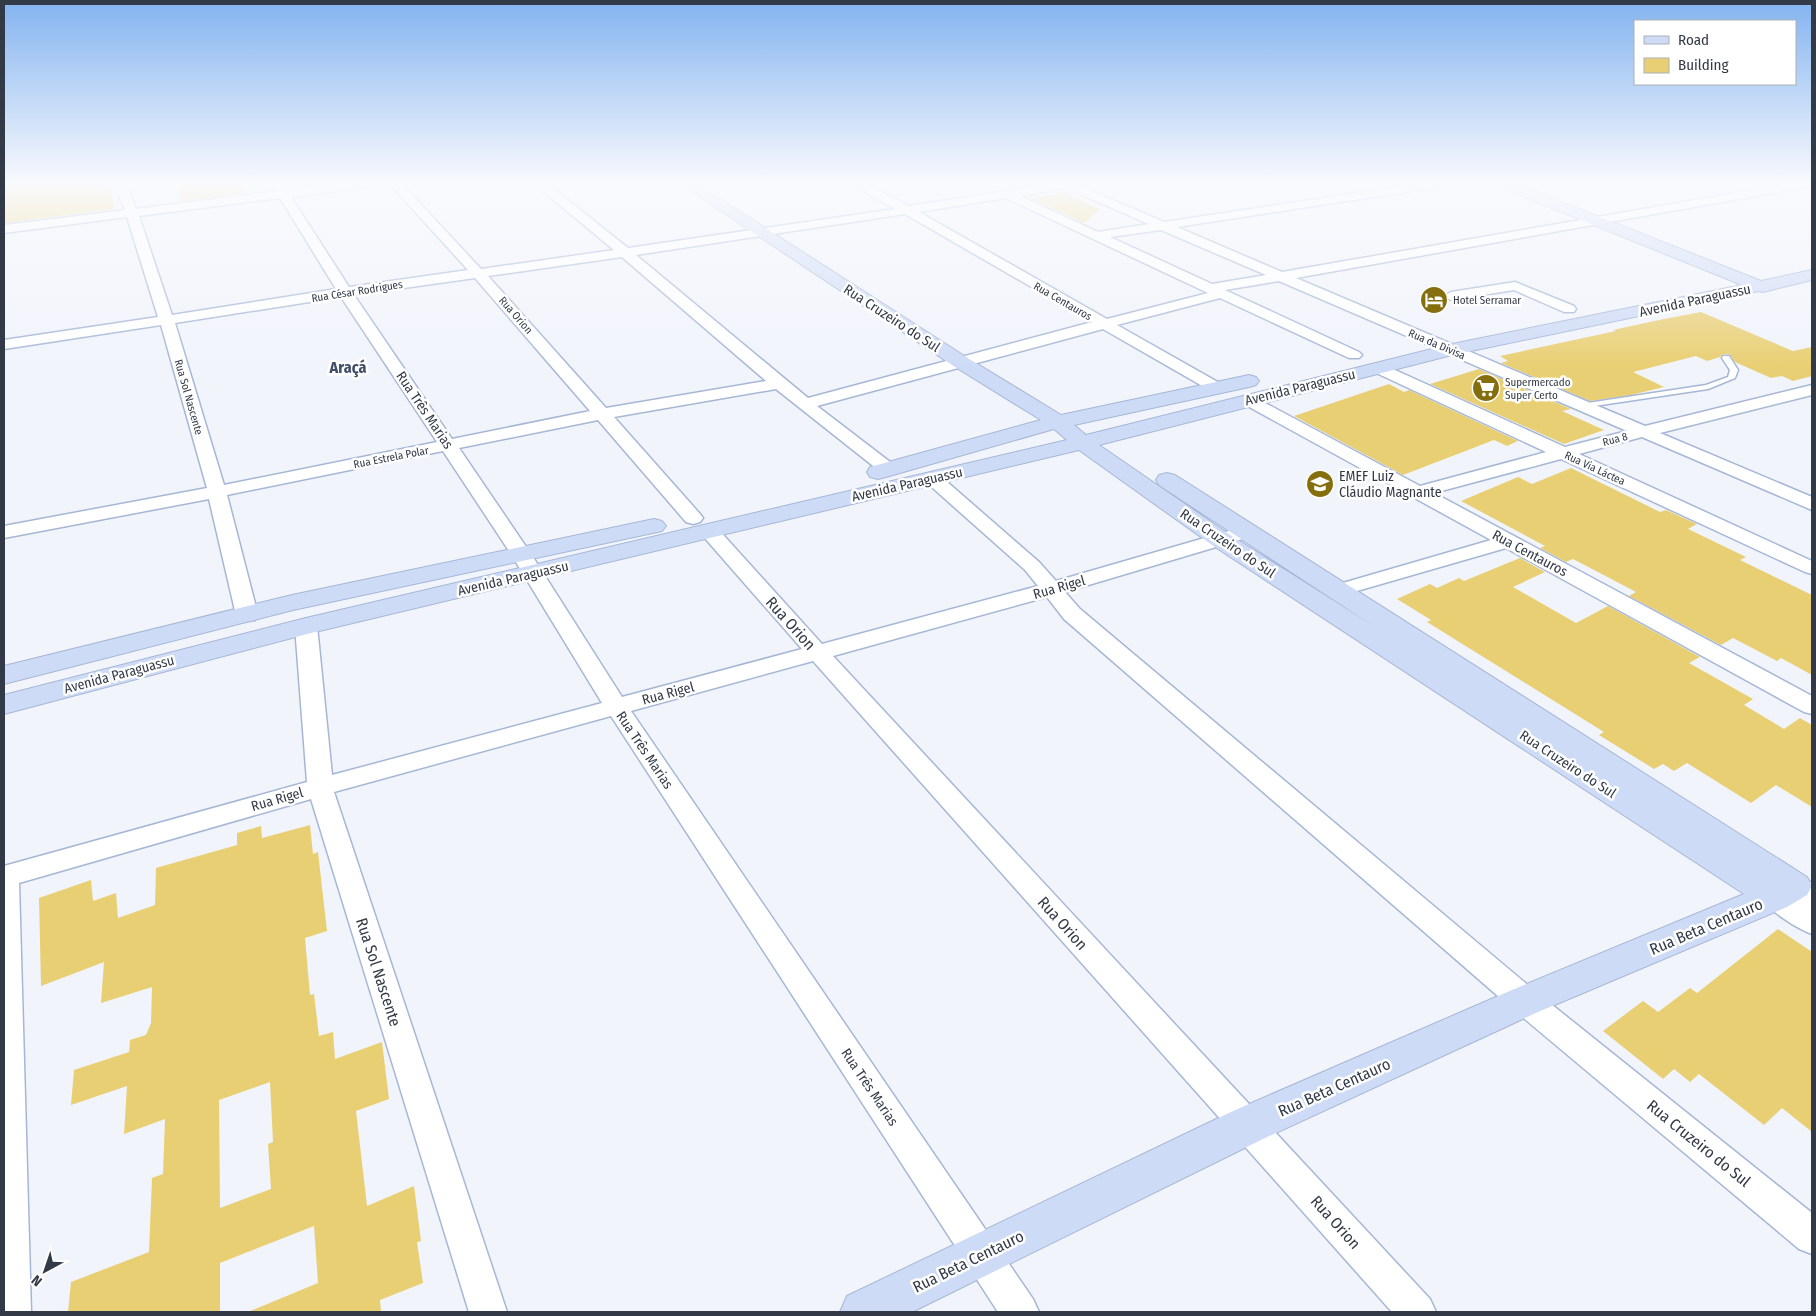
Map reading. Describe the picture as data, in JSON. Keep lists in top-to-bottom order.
{
  "streets": {
    "street": [
      "Rua César Rodrigues",
      "Avenida Paraguassu",
      "Rua Centauros",
      "Rua Orion",
      "Rua Cruzeiro do Sul",
      "Rua da Divisa",
      "Rua Sol Nascente",
      "Rua Três Marias",
      "Rua 8",
      "Rua Estrela Polar",
      "Rua Via Láctea",
      "Rua Rigel",
      "Rua Beta Centauro"
    ]
  },
  "crossings": [
    ["Rua César Rodrigues", "Rua Orion"],
    ["Rua César Rodrigues", "Rua Sol Nascente"],
    ["Rua César Rodrigues", "Rua Três Marias"],
    ["Avenida Paraguassu", "Rua Centauros"],
    ["Avenida Paraguassu", "Rua Orion"],
    ["Avenida Paraguassu", "Rua Cruzeiro do Sul"],
    ["Avenida Paraguassu", "Rua da Divisa"],
    ["Avenida Paraguassu", "Rua Sol Nascente"],
    ["Avenida Paraguassu", "Rua Três Marias"],
    ["Avenida Paraguassu", "Rua Via Láctea"],
    ["Rua Centauros", "Rua 8"],
    ["Rua Orion", "Rua Estrela Polar"],
    ["Rua Orion", "Rua Rigel"],
    ["Rua Orion", "Rua Beta Centauro"],
    ["Rua Cruzeiro do Sul", "Rua Rigel"],
    ["Rua Cruzeiro do Sul", "Rua Beta Centauro"],
    ["Rua da Divisa", "Rua 8"],
    ["Rua Sol Nascente", "Rua Estrela Polar"],
    ["Rua Sol Nascente", "Rua Rigel"],
    ["Rua Três Marias", "Rua Estrela Polar"],
    ["Rua Três Marias", "Rua Rigel"],
    ["Rua Três Marias", "Rua Beta Centauro"],
    ["Rua 8", "Rua Via Láctea"]
  ],
  "districts": ["Araçá"],
  "places": {
    "hotel": ["Hotel Serramar"],
    "supermarket": ["Supermercado Super Certo"],
    "school or university": ["EMEF Luiz Cláudio Magnante"]
  },
  "legend": ["Road", "Building"],
  "north": "bottom left"
}
